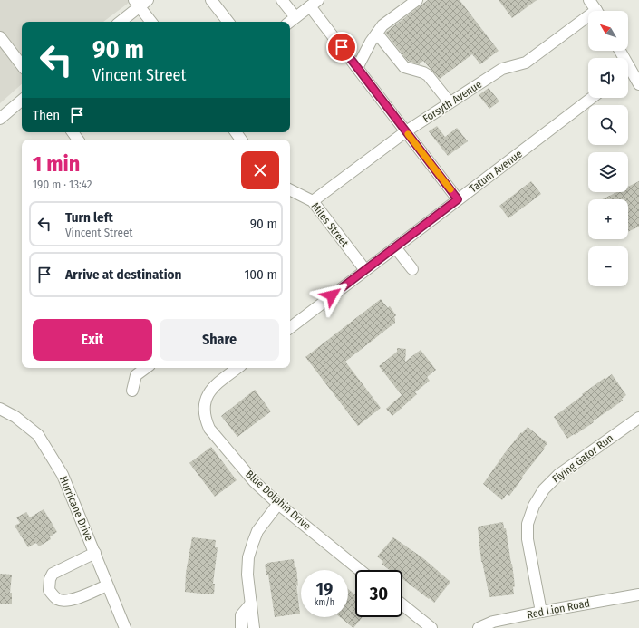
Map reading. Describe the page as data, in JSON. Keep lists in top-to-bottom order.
{
  "streets": {
    "street": [
      "Forsyth Avenue",
      "Tatum Avenue",
      "Miles Street",
      "Flying Gator Run",
      "Blue Dolphin Drive",
      "Hurricane Drive",
      "Red Lion Road"
    ]
  },
  "crossings": [
    ["Forsyth Avenue", "Miles Street"],
    ["Tatum Avenue", "Miles Street"],
    ["Flying Gator Run", "Red Lion Road"]
  ],
  "north": "top left",
  "page": {
    "map_buttons": ["+", "−"],
    "turn": ["90 m", "Vincent Street"],
    "then": "Then",
    "heading": ["1 min", "190 m · 13:42"],
    "list": [
      {
        "name": "Turn left",
        "note": "Vincent Street",
        "value": "90 m"
      },
      {
        "name": "Arrive at destination",
        "value": "100 m"
      }
    ],
    "buttons": ["Exit", "Share"],
    "speed": "19 km/h",
    "limit": "30"
  }
}
